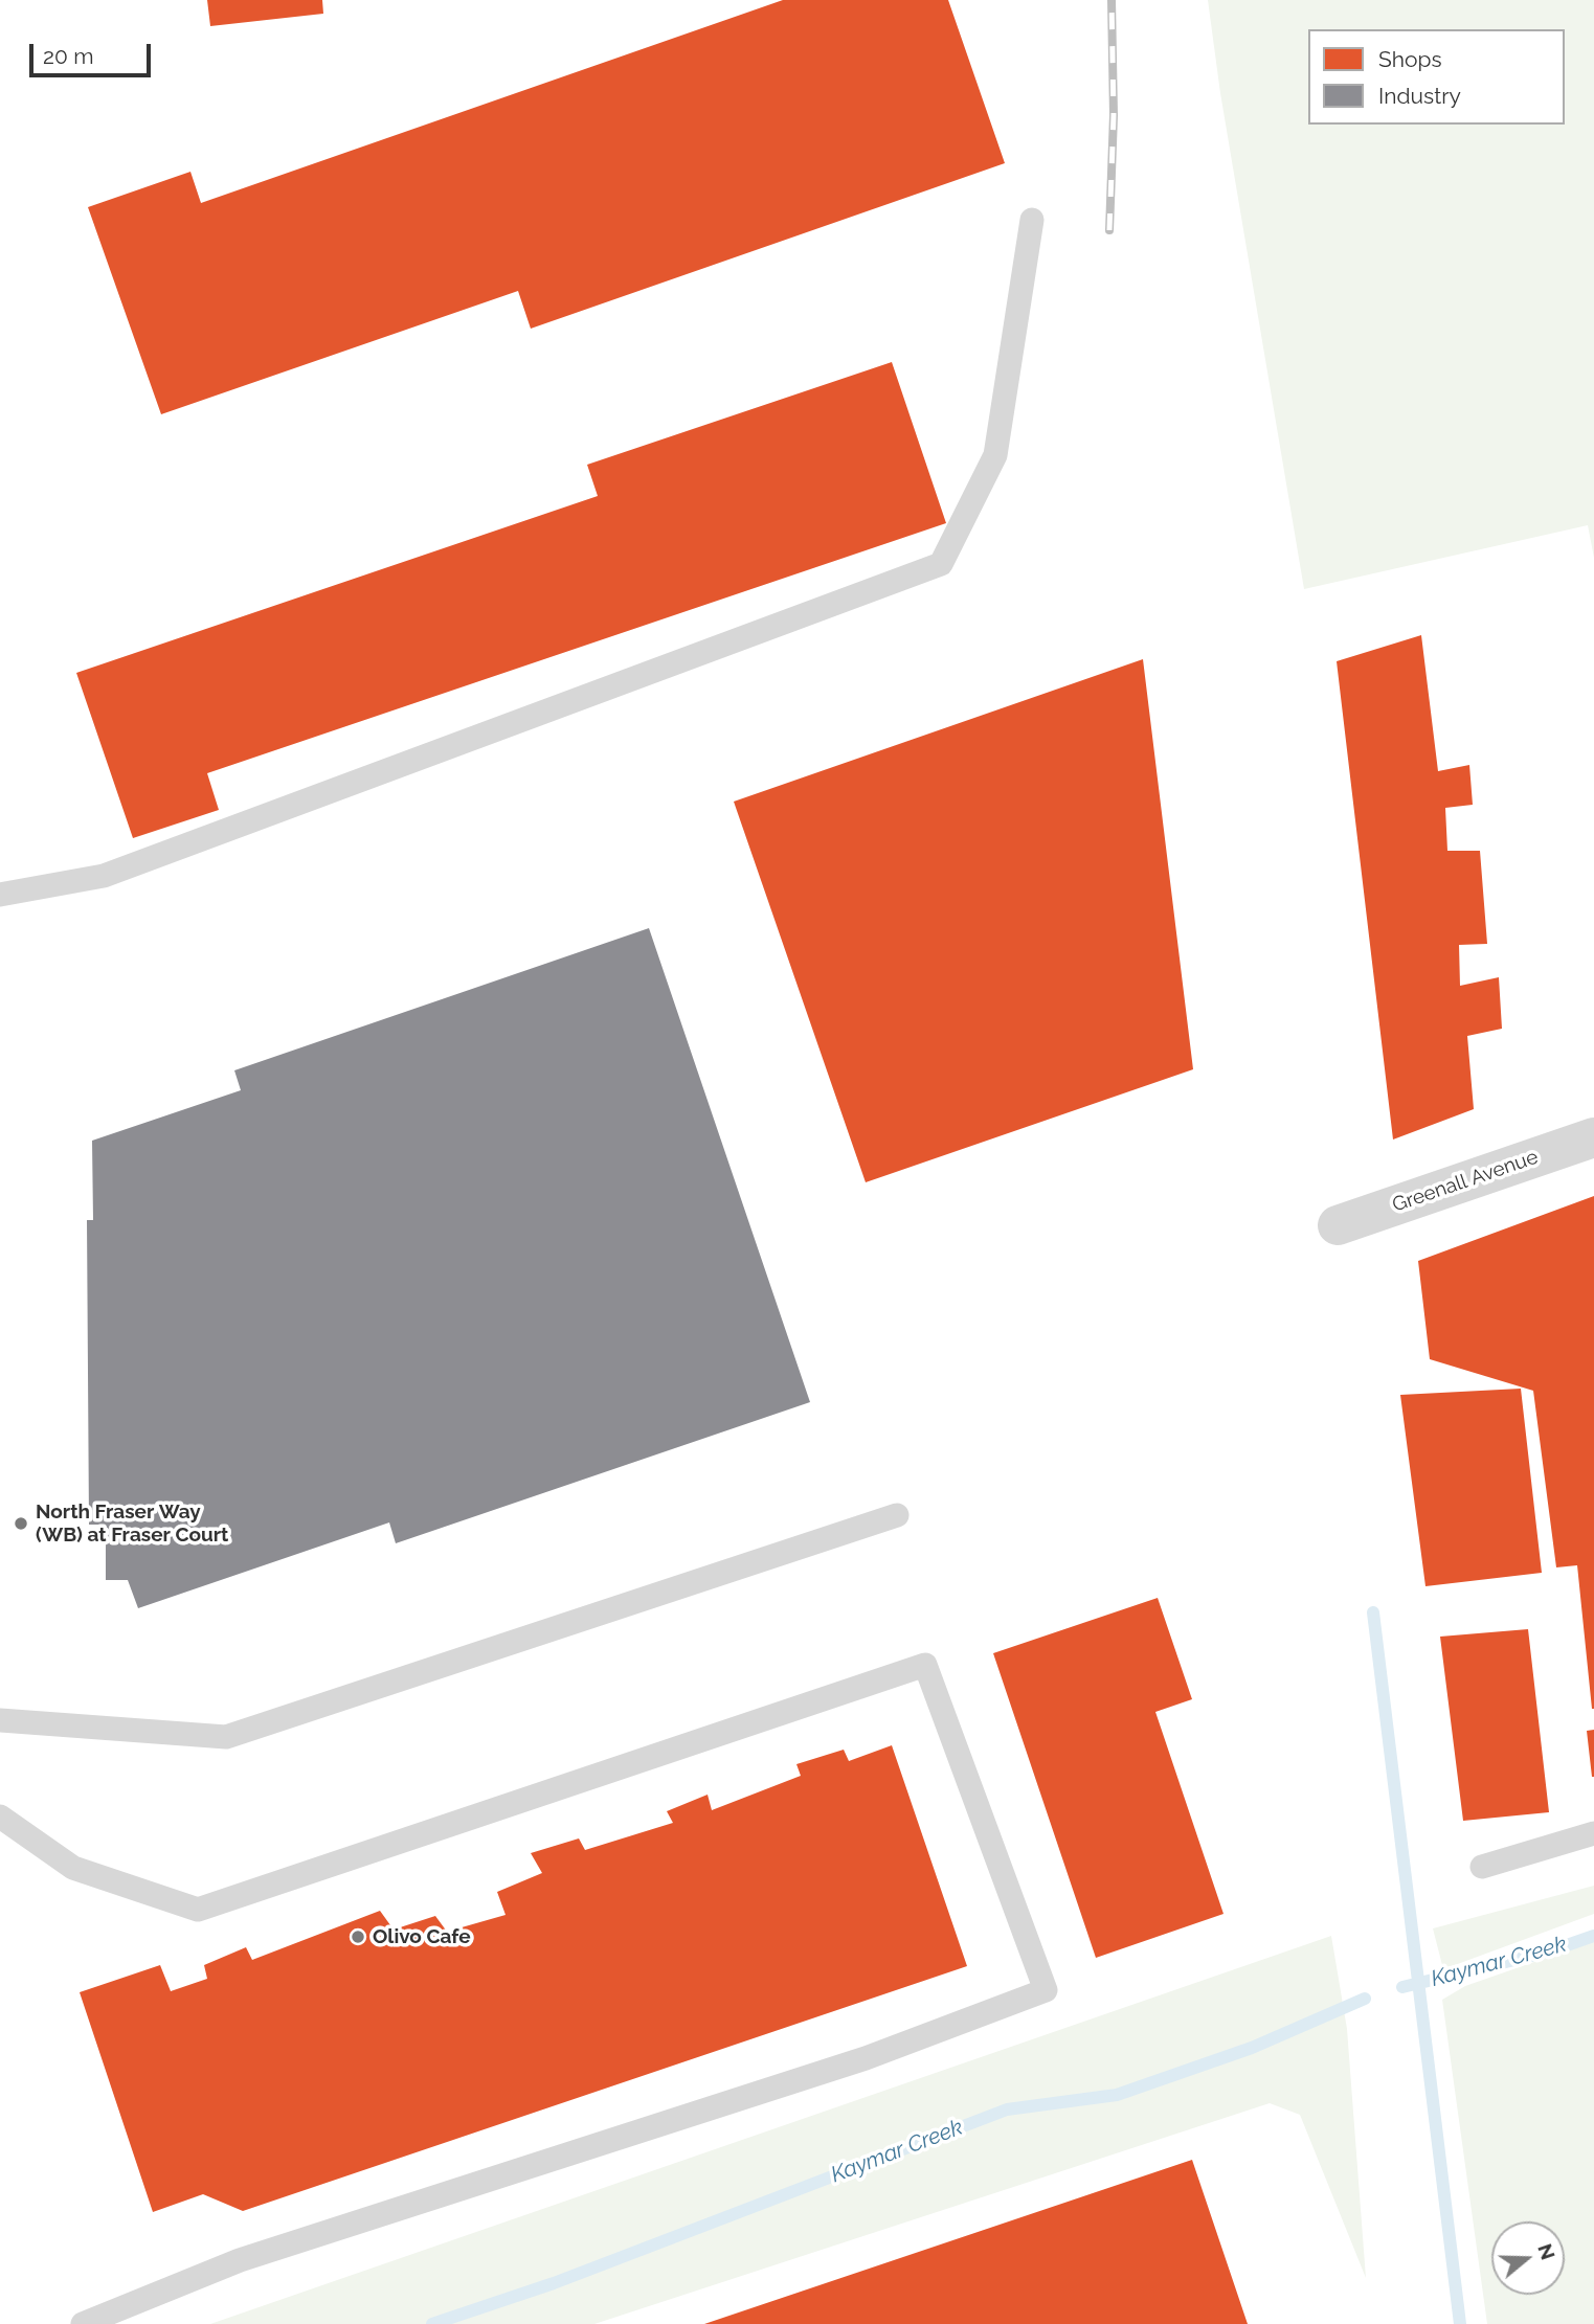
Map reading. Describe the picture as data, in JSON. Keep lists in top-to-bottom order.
{
  "streets": {
    "street": ["Greenall Avenue"]
  },
  "water": ["Kaymar Creek"],
  "places": ["North Fraser Way (WB) at Fraser Court", "Olivo Cafe"],
  "legend": ["Shops", "Industry"],
  "scale_bar": "20 m",
  "north": "right"
}
